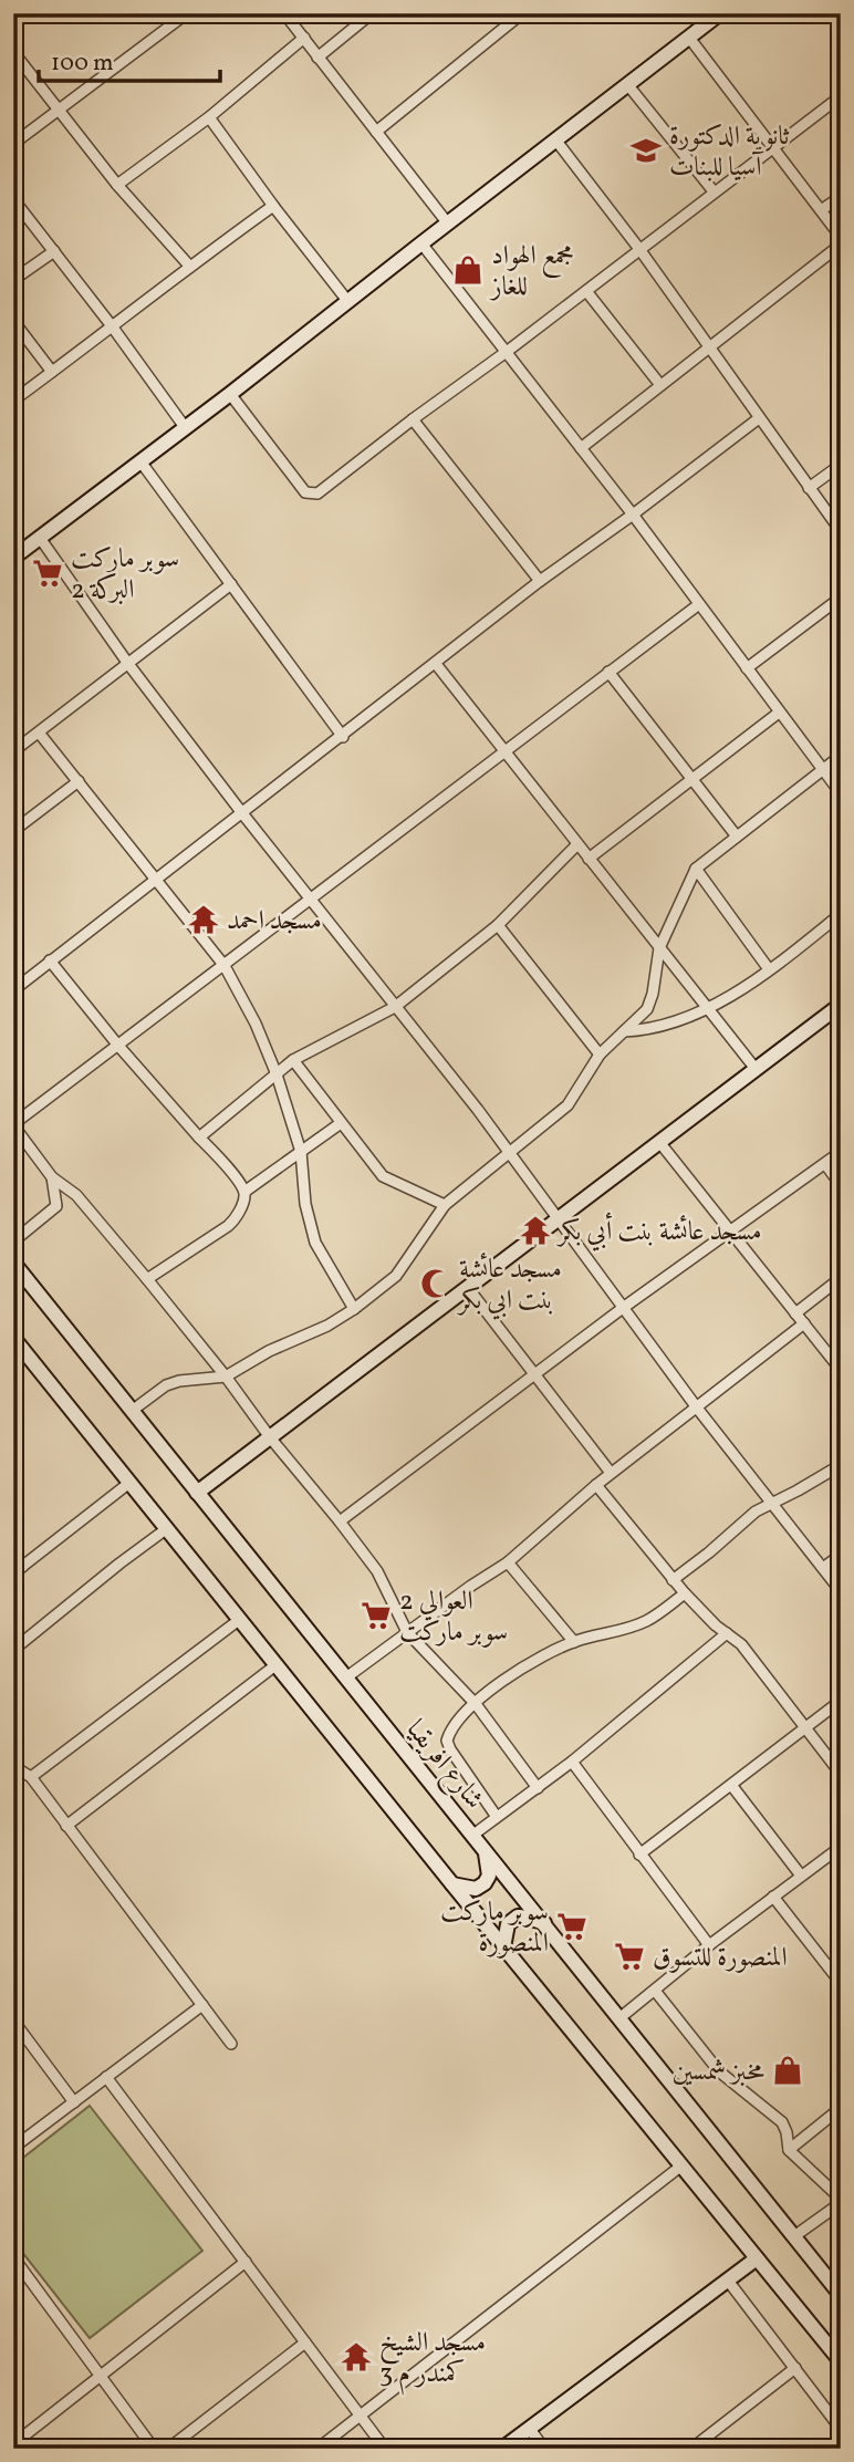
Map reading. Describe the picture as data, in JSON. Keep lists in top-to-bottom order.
{
  "streets": {
    "street": ["شارع افريقيا"]
  },
  "places": {
    "school or university": ["ثانوية الدكتورة آسيا للبنات"],
    "shop": ["مجمع الهواد للغاز", "مخبز شمسين"],
    "supermarket": [
      "سوبر ماركت البركة 2",
      "العوالي 2 سوبر ماركت",
      "سوبر ماركت المنصورة",
      "المنصورة للتسوق"
    ],
    "temple": ["مسجد احمد", "مسجد عائشة بنت أبي بكر", "مسجد الشيخ كمندر م 3"],
    "mosque": ["مسجد عائشة بنت ابي بكر"]
  },
  "scale_bar": "100 m"
}
